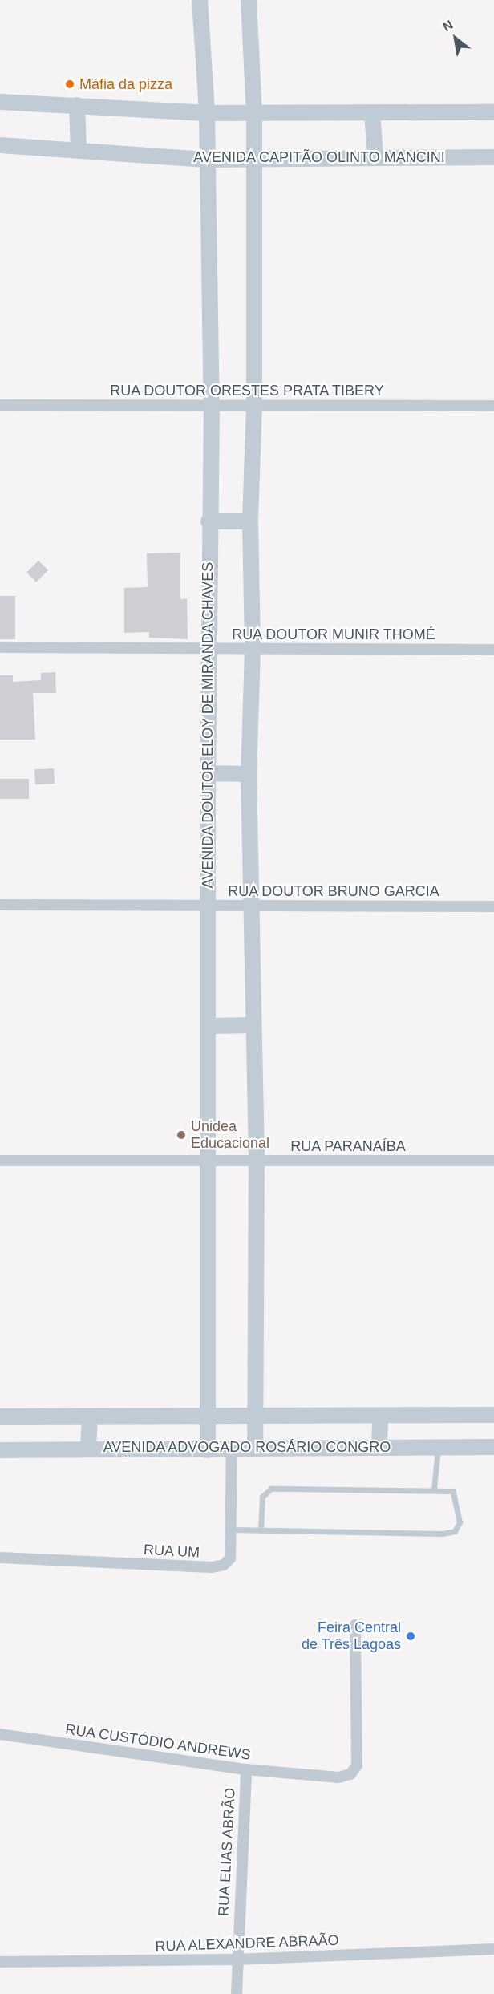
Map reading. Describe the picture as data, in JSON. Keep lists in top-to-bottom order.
{
  "streets": {
    "street": [
      "AVENIDA CAPITÃO OLINTO MANCINI",
      "RUA DOUTOR ORESTES PRATA TIBERY",
      "RUA DOUTOR MUNIR THOMÉ",
      "AVENIDA DOUTOR ELOY DE MIRANDA CHAVES",
      "RUA DOUTOR BRUNO GARCIA",
      "RUA PARANAÍBA",
      "AVENIDA ADVOGADO ROSÁRIO CONGRO",
      "RUA UM",
      "RUA CUSTÓDIO ANDREWS",
      "RUA ELIAS ABRÃO",
      "RUA ALEXANDRE ABRAÃO"
    ]
  },
  "crossings": [
    ["AVENIDA CAPITÃO OLINTO MANCINI", "AVENIDA DOUTOR ELOY DE MIRANDA CHAVES"],
    ["RUA DOUTOR ORESTES PRATA TIBERY", "AVENIDA DOUTOR ELOY DE MIRANDA CHAVES"],
    ["RUA DOUTOR MUNIR THOMÉ", "AVENIDA DOUTOR ELOY DE MIRANDA CHAVES"],
    ["AVENIDA DOUTOR ELOY DE MIRANDA CHAVES", "RUA DOUTOR BRUNO GARCIA"],
    ["AVENIDA DOUTOR ELOY DE MIRANDA CHAVES", "RUA PARANAÍBA"],
    ["AVENIDA DOUTOR ELOY DE MIRANDA CHAVES", "AVENIDA ADVOGADO ROSÁRIO CONGRO"],
    ["AVENIDA ADVOGADO ROSÁRIO CONGRO", "RUA UM"],
    ["RUA CUSTÓDIO ANDREWS", "RUA ELIAS ABRÃO"],
    ["RUA ELIAS ABRÃO", "RUA ALEXANDRE ABRAÃO"]
  ],
  "places": ["Máfia da pizza", "Unidea Educacional", "Feira Central de Três Lagoas"],
  "north": "top left"
}
